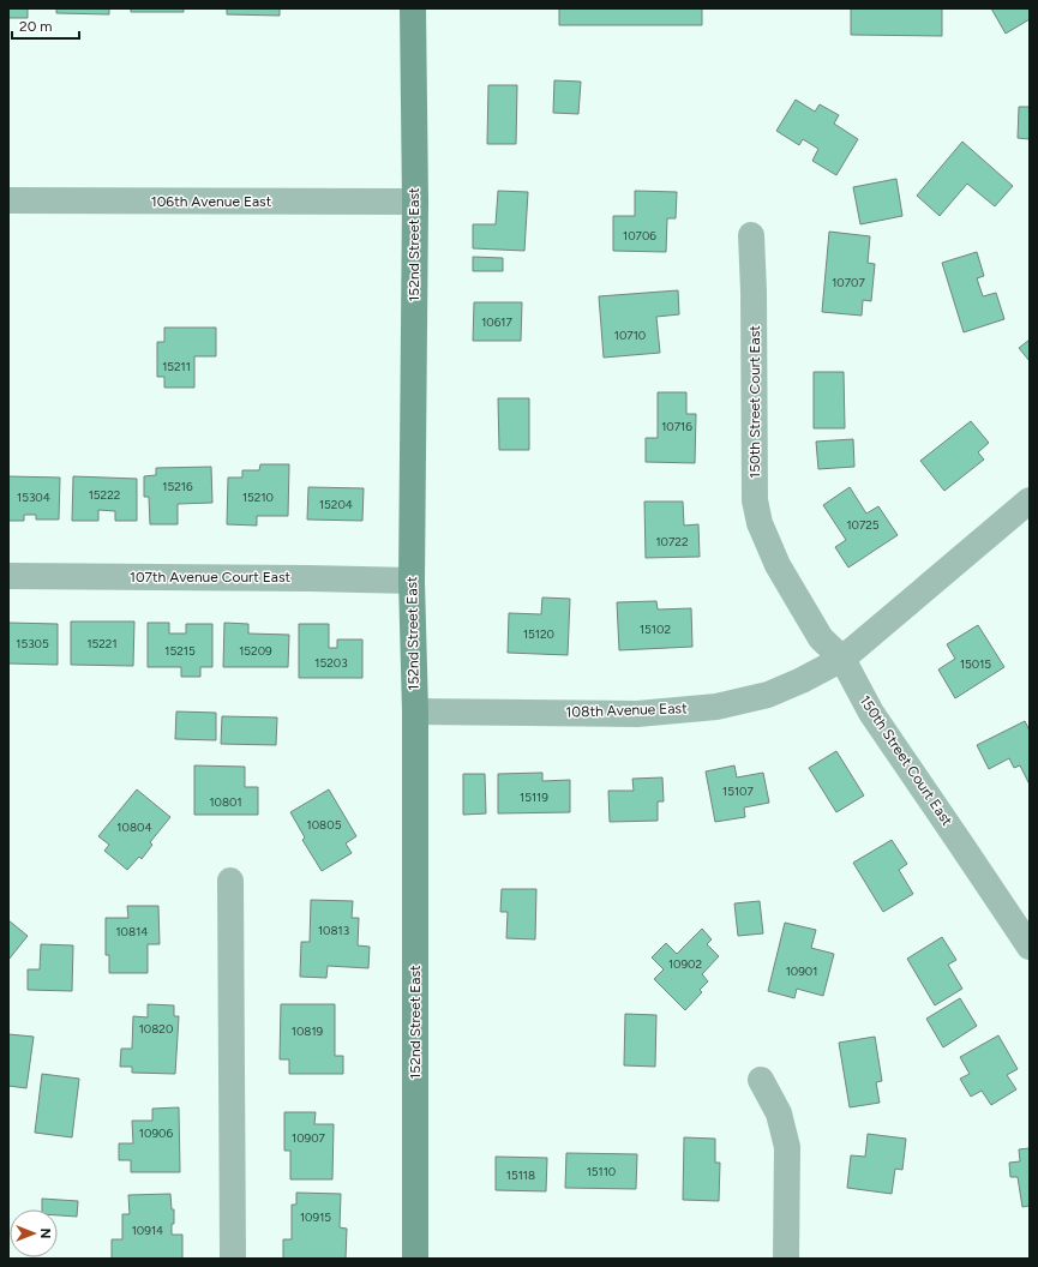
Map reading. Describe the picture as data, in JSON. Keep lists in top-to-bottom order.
{
  "streets": {
    "main road": ["152nd Street East"],
    "street": [
      "106th Avenue East",
      "150th Street Court East",
      "107th Avenue Court East",
      "108th Avenue East"
    ]
  },
  "crossings": [
    ["106th Avenue East", "152nd Street East"],
    ["152nd Street East", "107th Avenue Court East"],
    ["152nd Street East", "108th Avenue East"],
    ["150th Street Court East", "108th Avenue East"]
  ],
  "house_numbers": [
    "10706",
    "10707",
    "10617",
    "10710",
    "15211",
    "10716",
    "15216",
    "15222",
    "15304",
    "15210",
    "15204",
    "10725",
    "10722",
    "15102",
    "15120",
    "15305",
    "15221",
    "15215",
    "15209",
    "15203",
    "15015",
    "15107",
    "15119",
    "10801",
    "10805",
    "10804",
    "10813",
    "10814",
    "10902",
    "10901",
    "10820",
    "10819",
    "10906",
    "10907",
    "15110",
    "15118",
    "10915",
    "10914"
  ],
  "scale_bar": "20 m",
  "north": "right"
}
